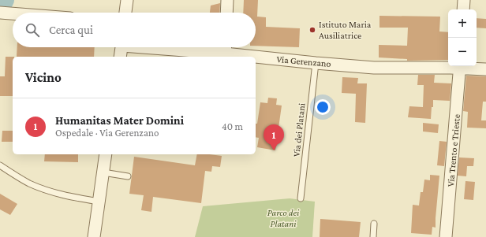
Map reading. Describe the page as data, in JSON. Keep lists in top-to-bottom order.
{
  "streets": {
    "street": ["Via Gerenzano", "Via Trento e Trieste"],
    "lane": ["Via dei Platani"]
  },
  "crossings": [
    ["Via Gerenzano", "Via dei Platani"],
    ["Via Gerenzano", "Via Trento e Trieste"]
  ],
  "parks": ["Parco dei Platani"],
  "places": ["Istituto Maria Ausiliatrice"],
  "page": {
    "map_buttons": ["+", "−"],
    "search": "Cerca qui",
    "heading": "Vicino",
    "list": [
      {
        "mark": "1",
        "name": "Humanitas Mater Domini",
        "note": "Ospedale · Via Gerenzano",
        "value": "40 m"
      }
    ],
    "pins": "1"
  }
}
